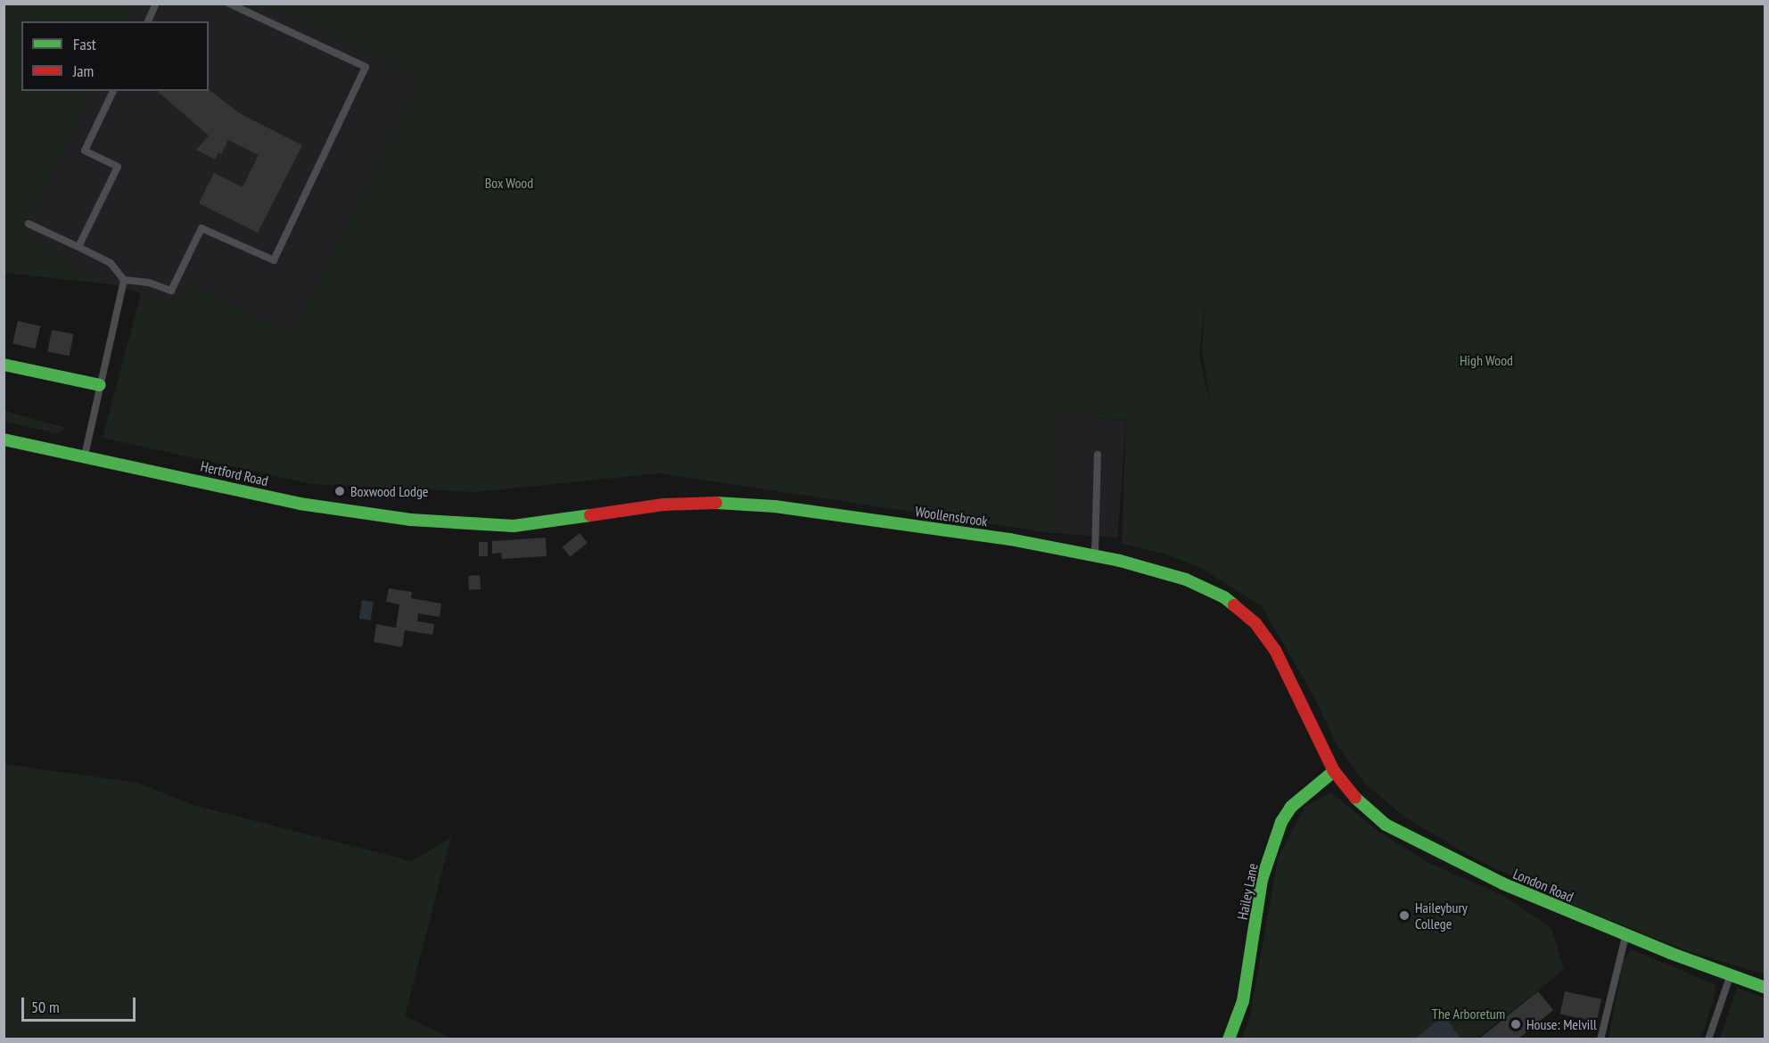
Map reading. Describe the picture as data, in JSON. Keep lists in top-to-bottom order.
{
  "streets": {
    "main road": [
      "Hertford Road",
      "Woollensbrook",
      "London Road",
      "Hailey Lane"
    ]
  },
  "crossings": [
    ["Hertford Road", "Woollensbrook"],
    ["Woollensbrook", "London Road"],
    ["Woollensbrook", "Hailey Lane"],
    ["London Road", "Hailey Lane"]
  ],
  "parks": ["Box Wood", "High Wood", "The Arboretum"],
  "places": ["Boxwood Lodge", "Haileybury College", "House: Melvill"],
  "legend": ["Fast", "Jam"],
  "scale_bar": "50 m"
}
